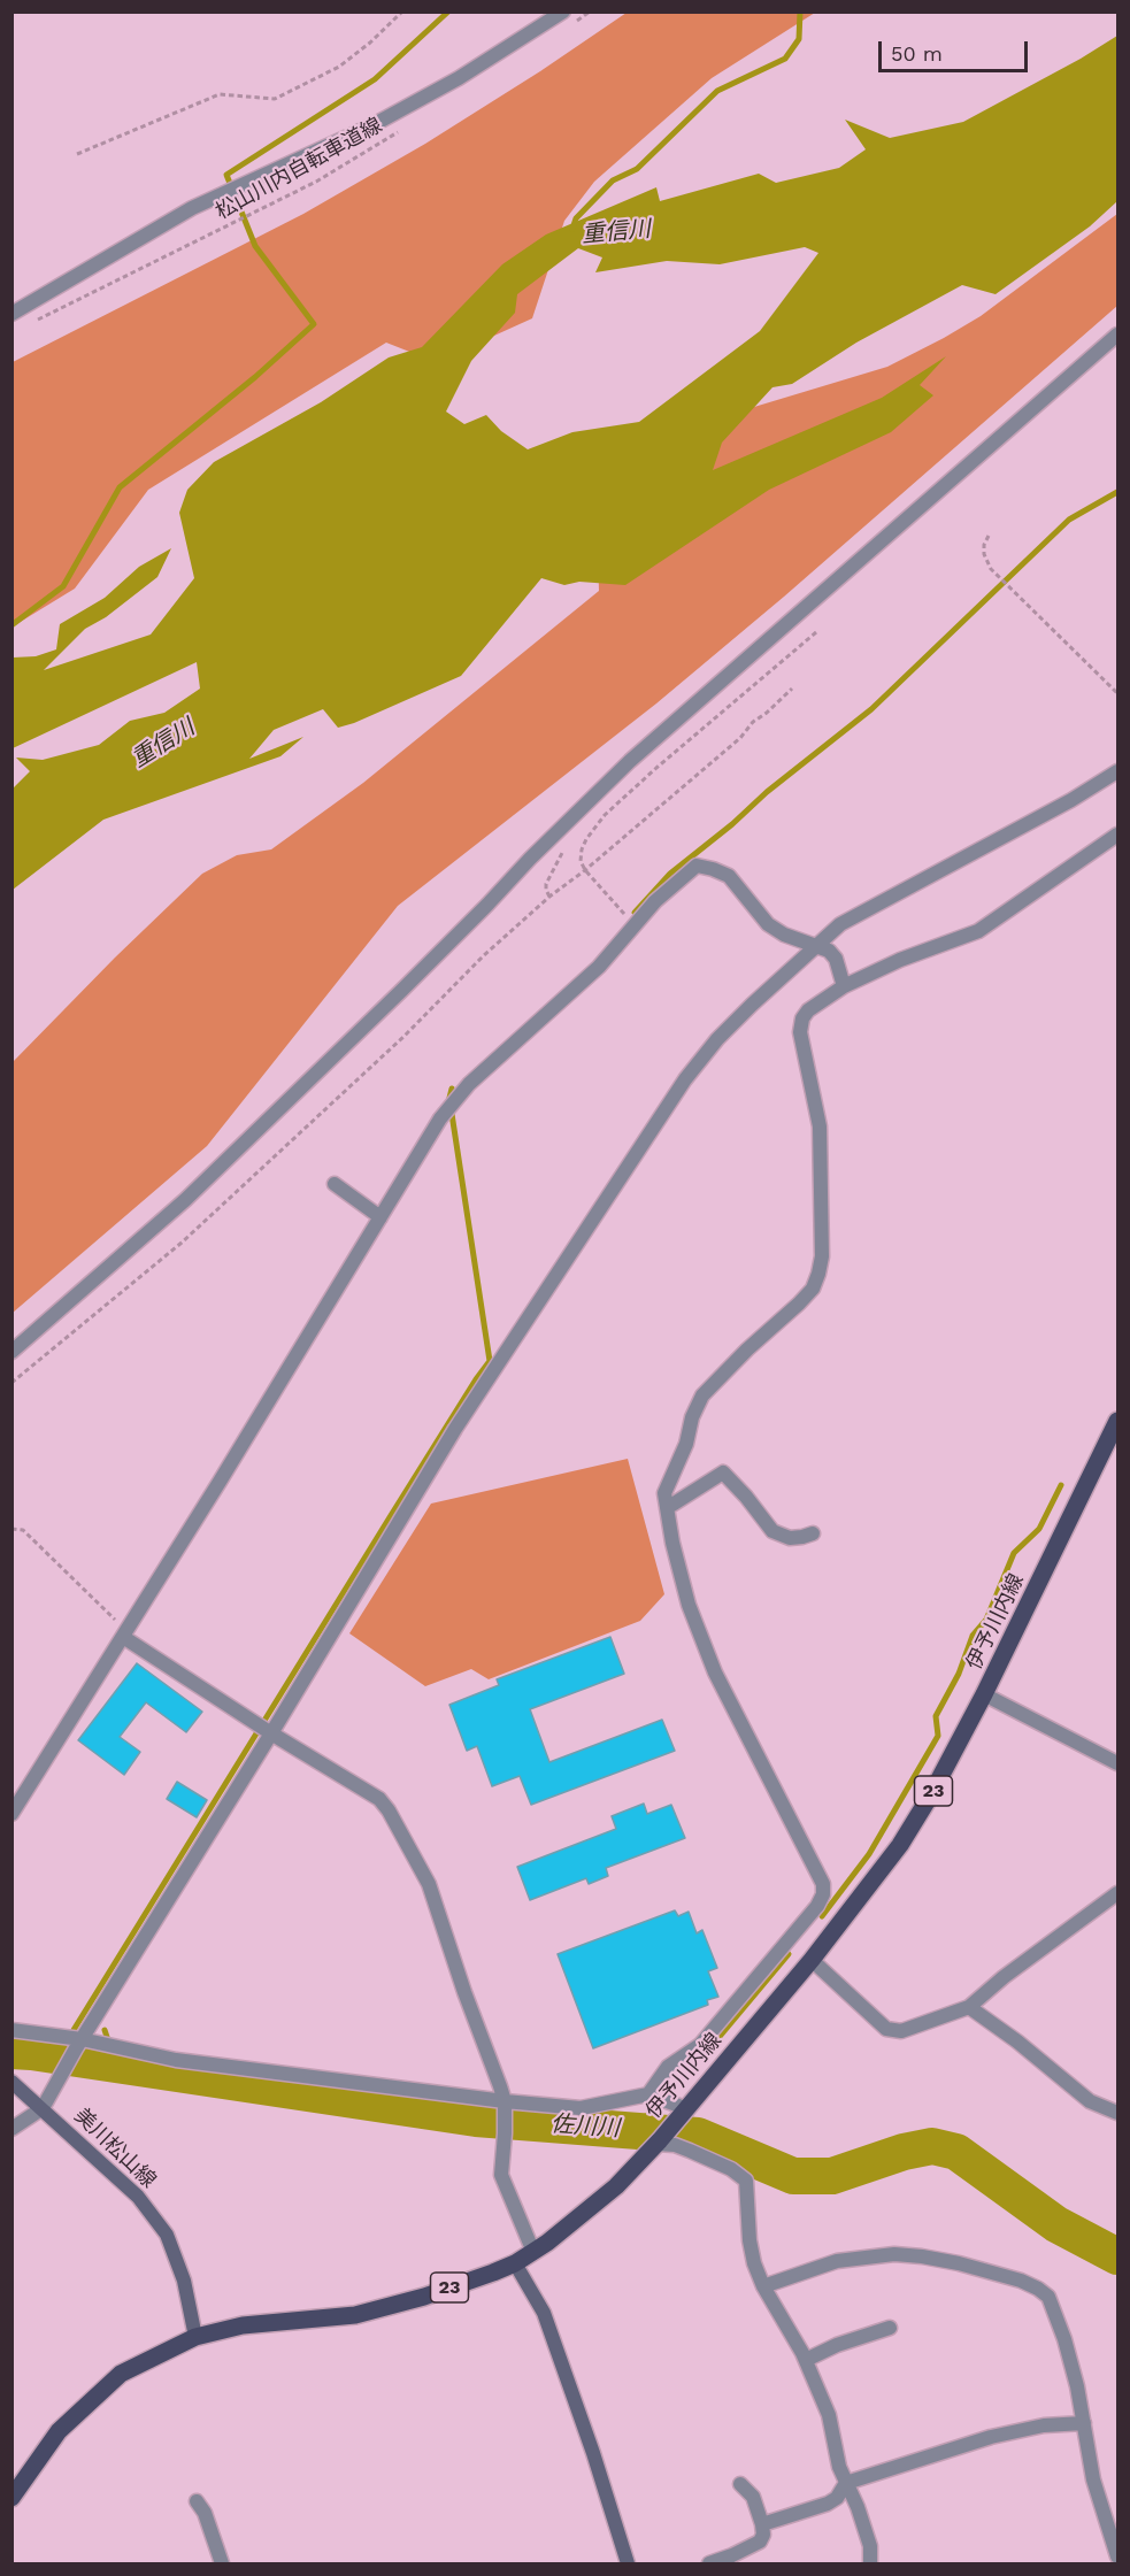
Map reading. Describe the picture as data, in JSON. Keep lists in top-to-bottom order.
{
  "streets": {
    "main road": ["伊予川内線", "23", "美川松山線"],
    "path": ["松山川内自転車道線"]
  },
  "crossings": [
    ["伊予川内線", "美川松山線"]
  ],
  "water": ["重信川", "佐川川"],
  "scale_bar": "50 m"
}
